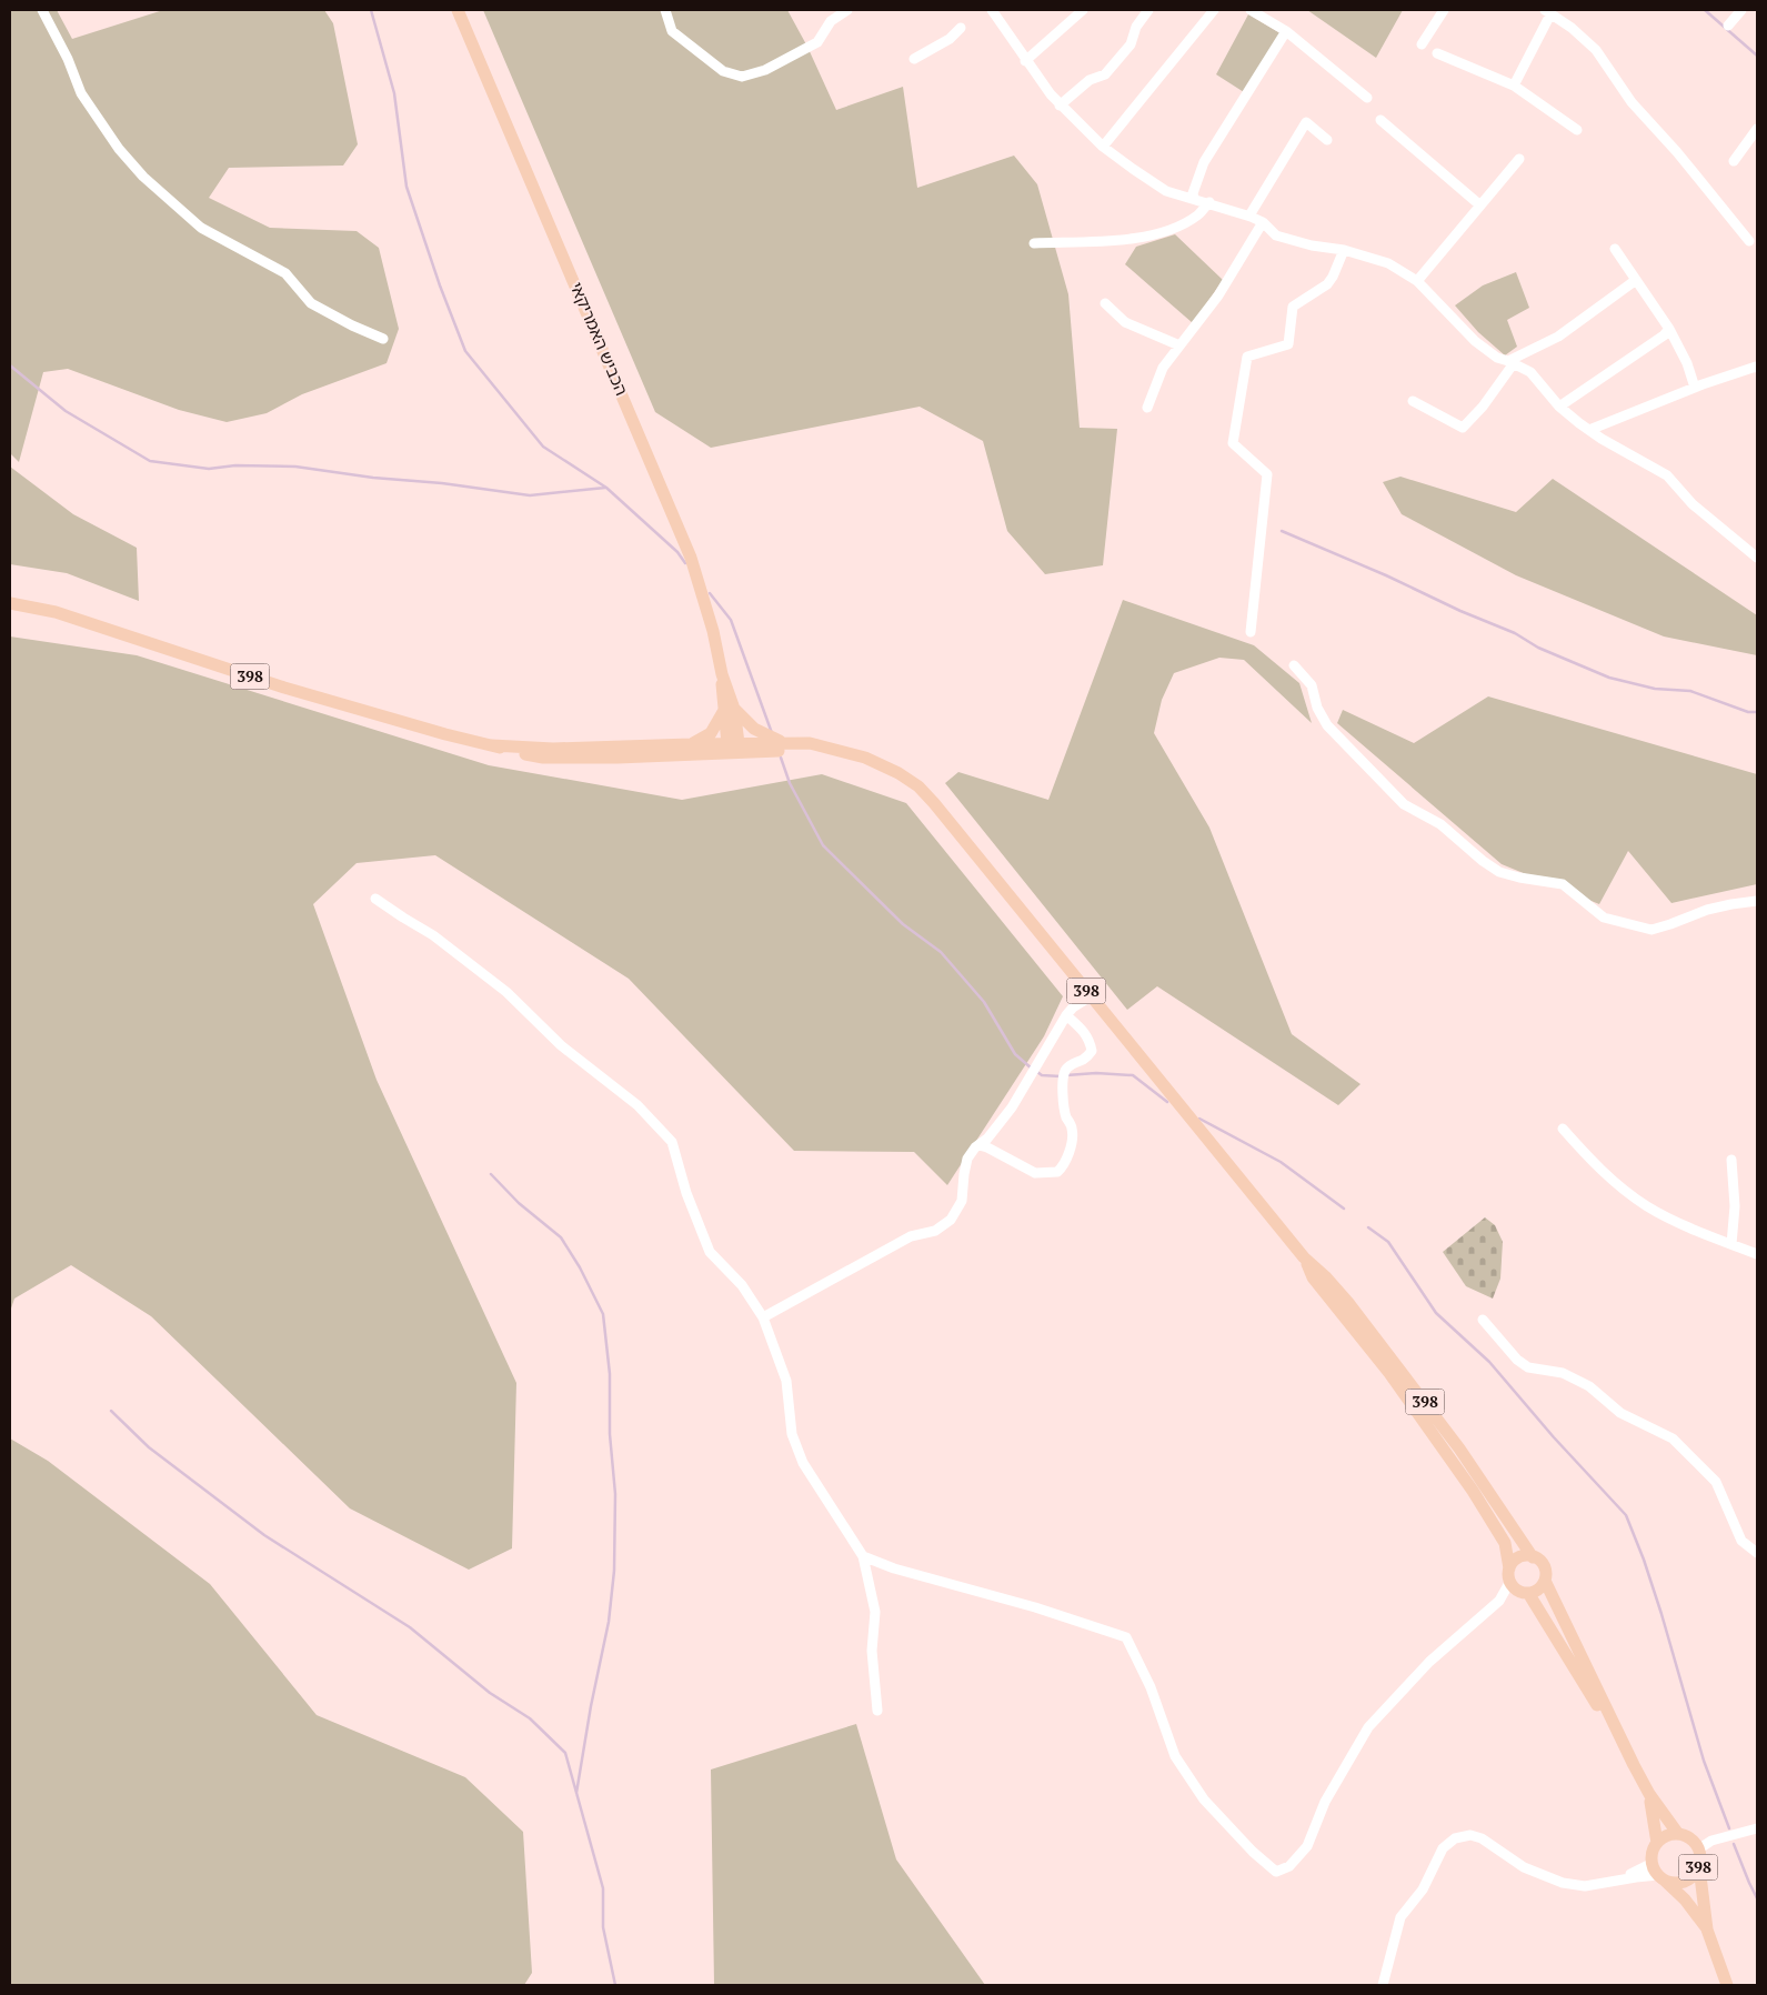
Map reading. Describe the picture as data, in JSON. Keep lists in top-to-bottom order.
{
  "streets": {
    "main road": ["הכביש האמריקאי", "398"]
  }
}
